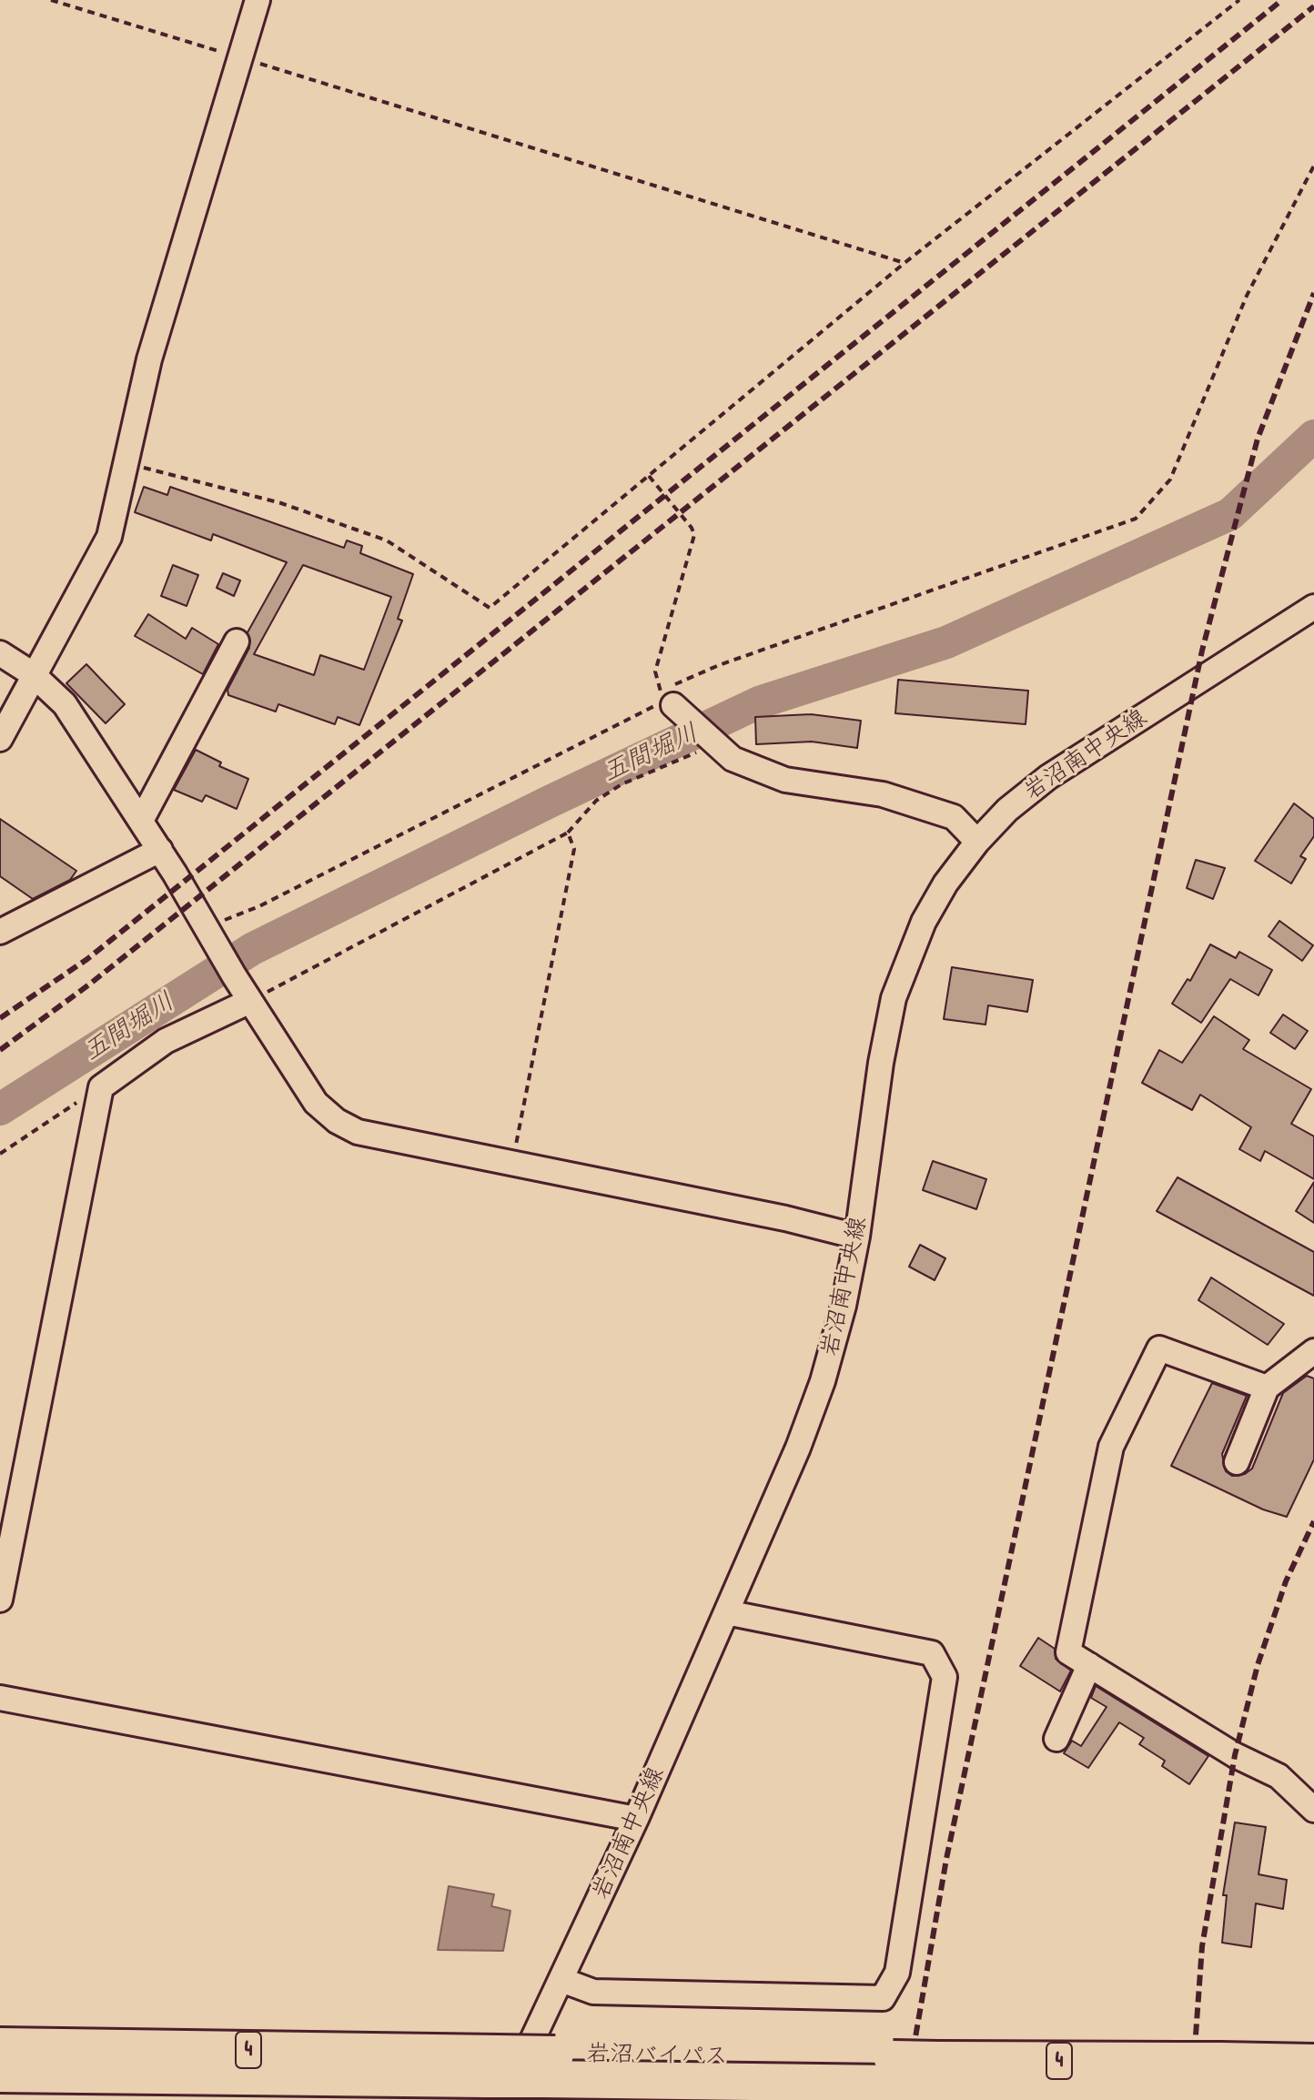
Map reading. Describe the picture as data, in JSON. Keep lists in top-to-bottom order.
{
  "streets": {
    "highway": ["4", "岩沼バイパス"],
    "street": ["岩沼南中央線"]
  },
  "crossings": [
    ["岩沼南中央線", "岩沼バイパス"]
  ],
  "water": ["五間堀川"]
}
